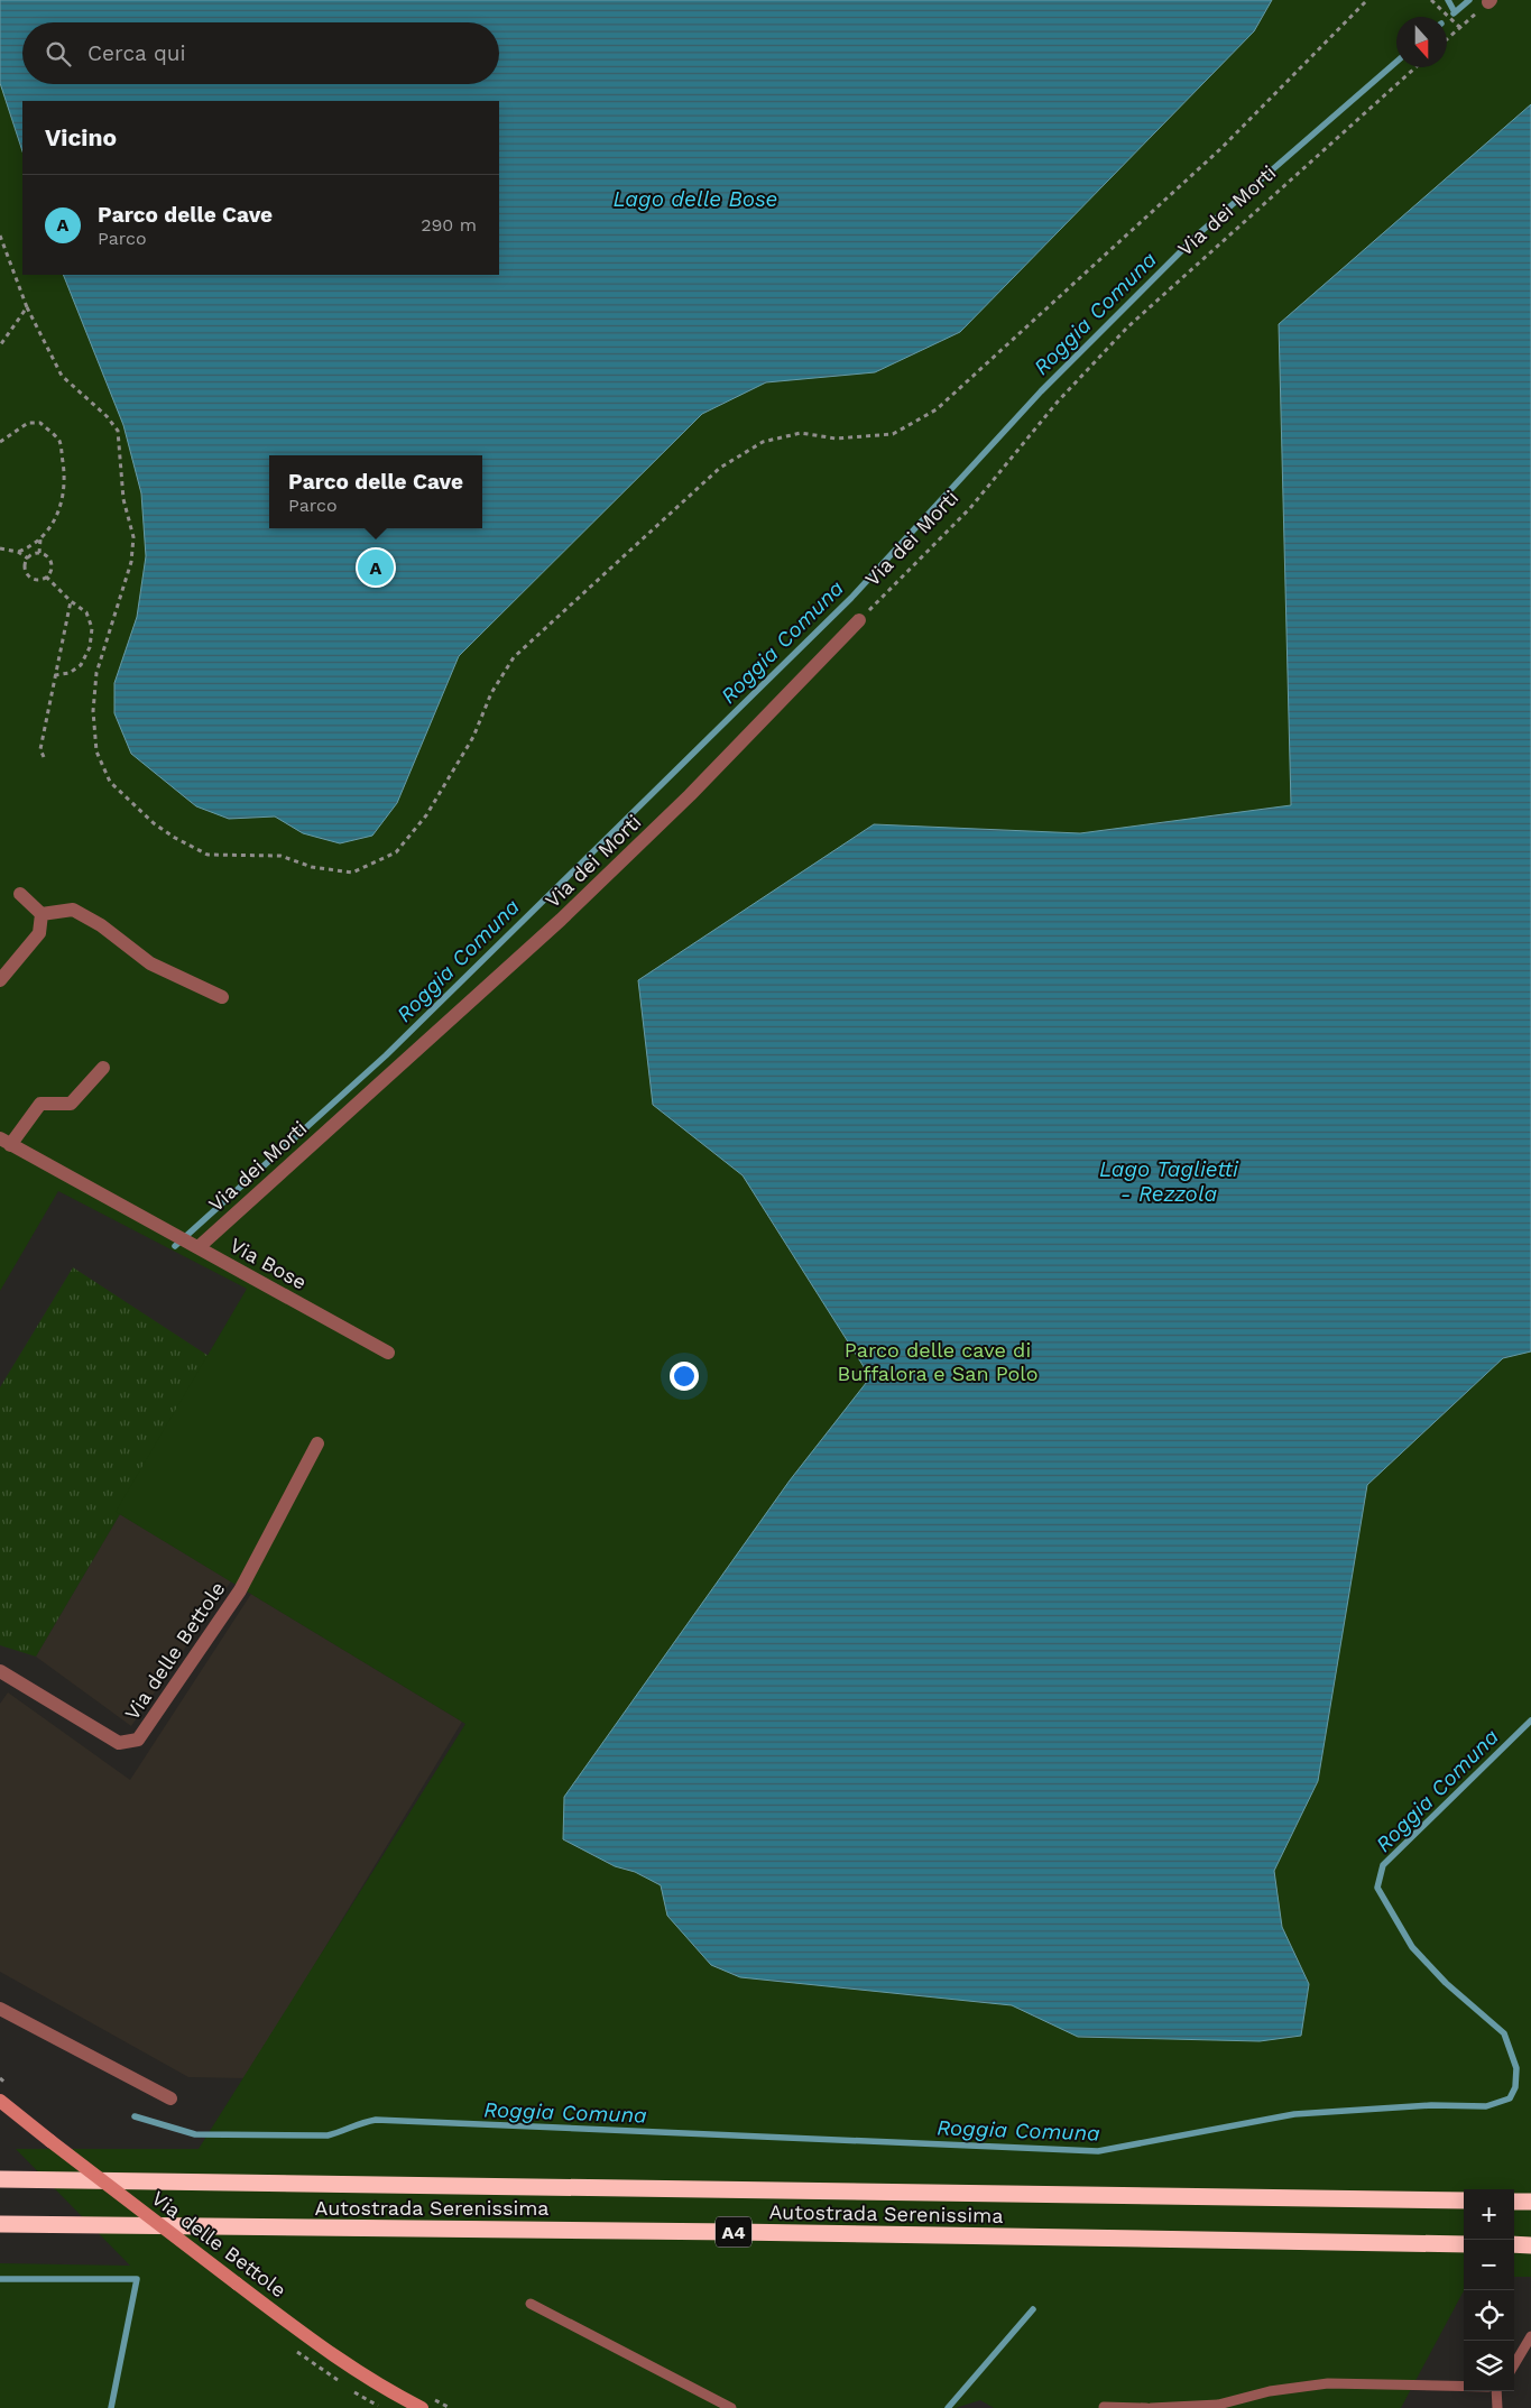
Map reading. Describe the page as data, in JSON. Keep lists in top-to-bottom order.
{
  "streets": {
    "highway": ["Autostrada Serenissima", "A4"],
    "main road": ["Via delle Bettole"],
    "street": ["Via dei Morti", "Via Bose"]
  },
  "crossings": [
    ["Via dei Morti", "Via Bose"]
  ],
  "water": ["Lago delle Bose", "Roggia Comuna", "Lago Taglietti - Rezzola"],
  "parks": ["Parco delle cave di Buffalora e San Polo"],
  "north": "bottom",
  "page": {
    "search": "Cerca qui",
    "heading": "Vicino",
    "list": [
      {
        "mark": "A",
        "name": "Parco delle Cave",
        "note": "Parco",
        "value": "290 m"
      }
    ],
    "popup": ["Parco delle Cave", "Parco"],
    "pins": "A",
    "map_buttons": ["+", "−"]
  }
}
